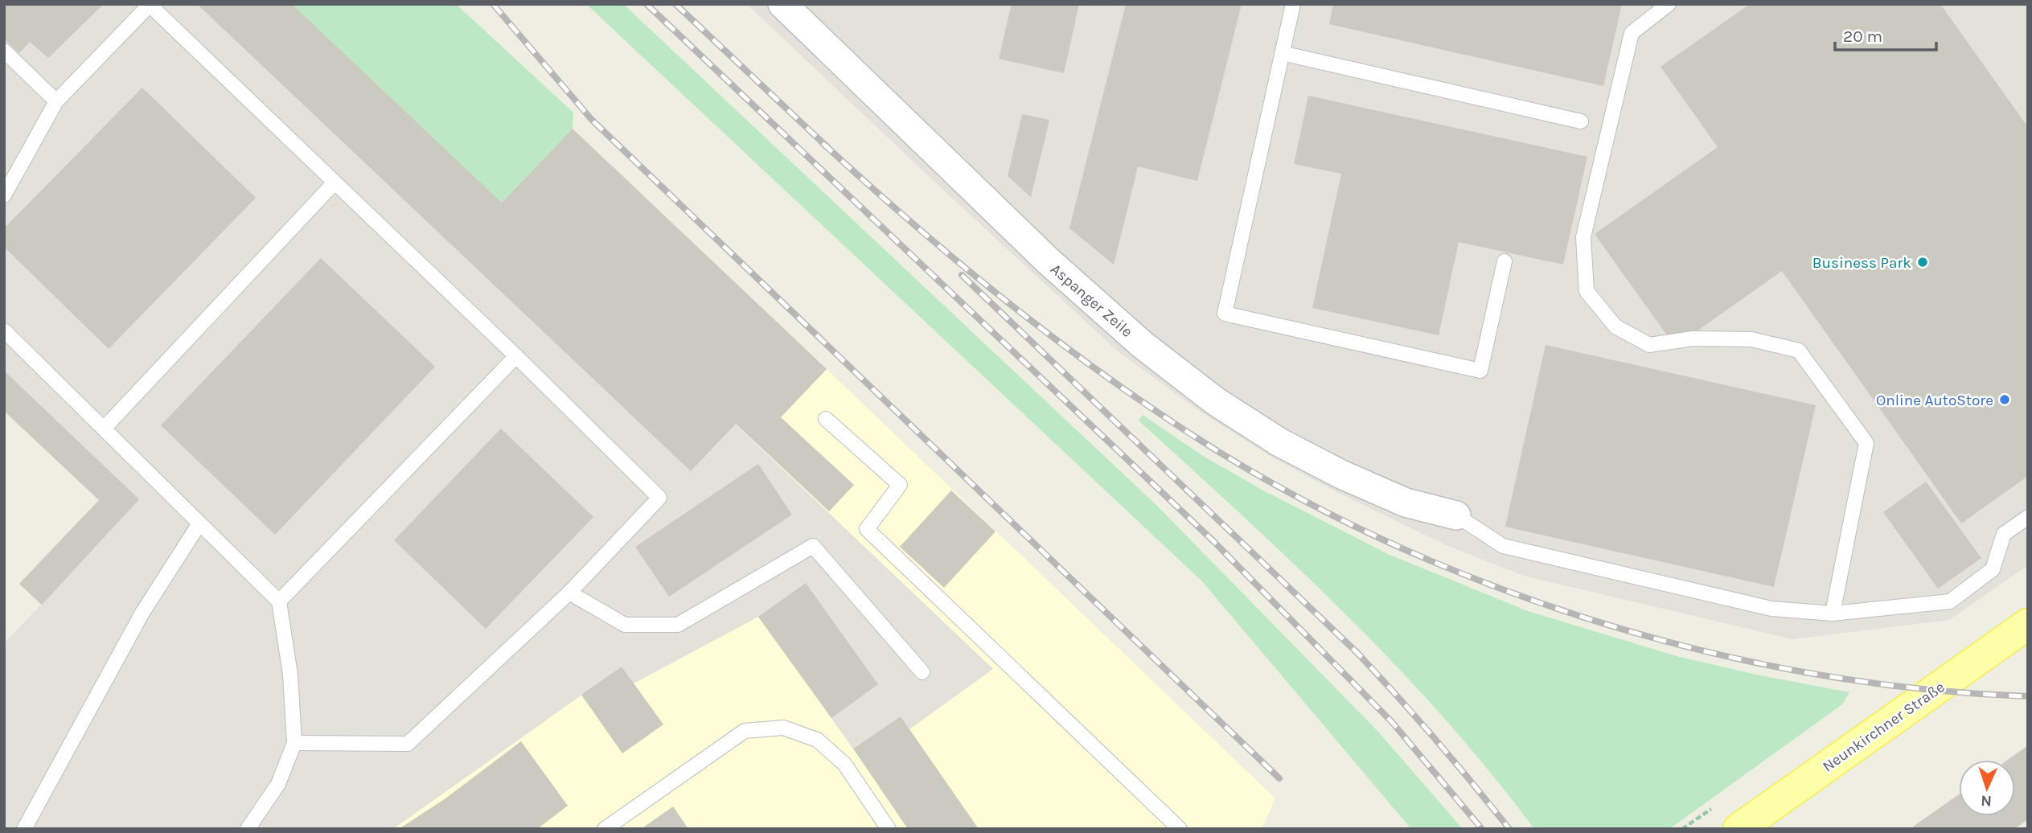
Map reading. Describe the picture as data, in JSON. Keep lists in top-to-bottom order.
{
  "streets": {
    "main road": ["Neunkirchner Straße"],
    "street": ["Aspanger Zeile"]
  },
  "places": ["Business Park", "Online AutoStore"],
  "scale_bar": "20 m",
  "north": "bottom"
}
